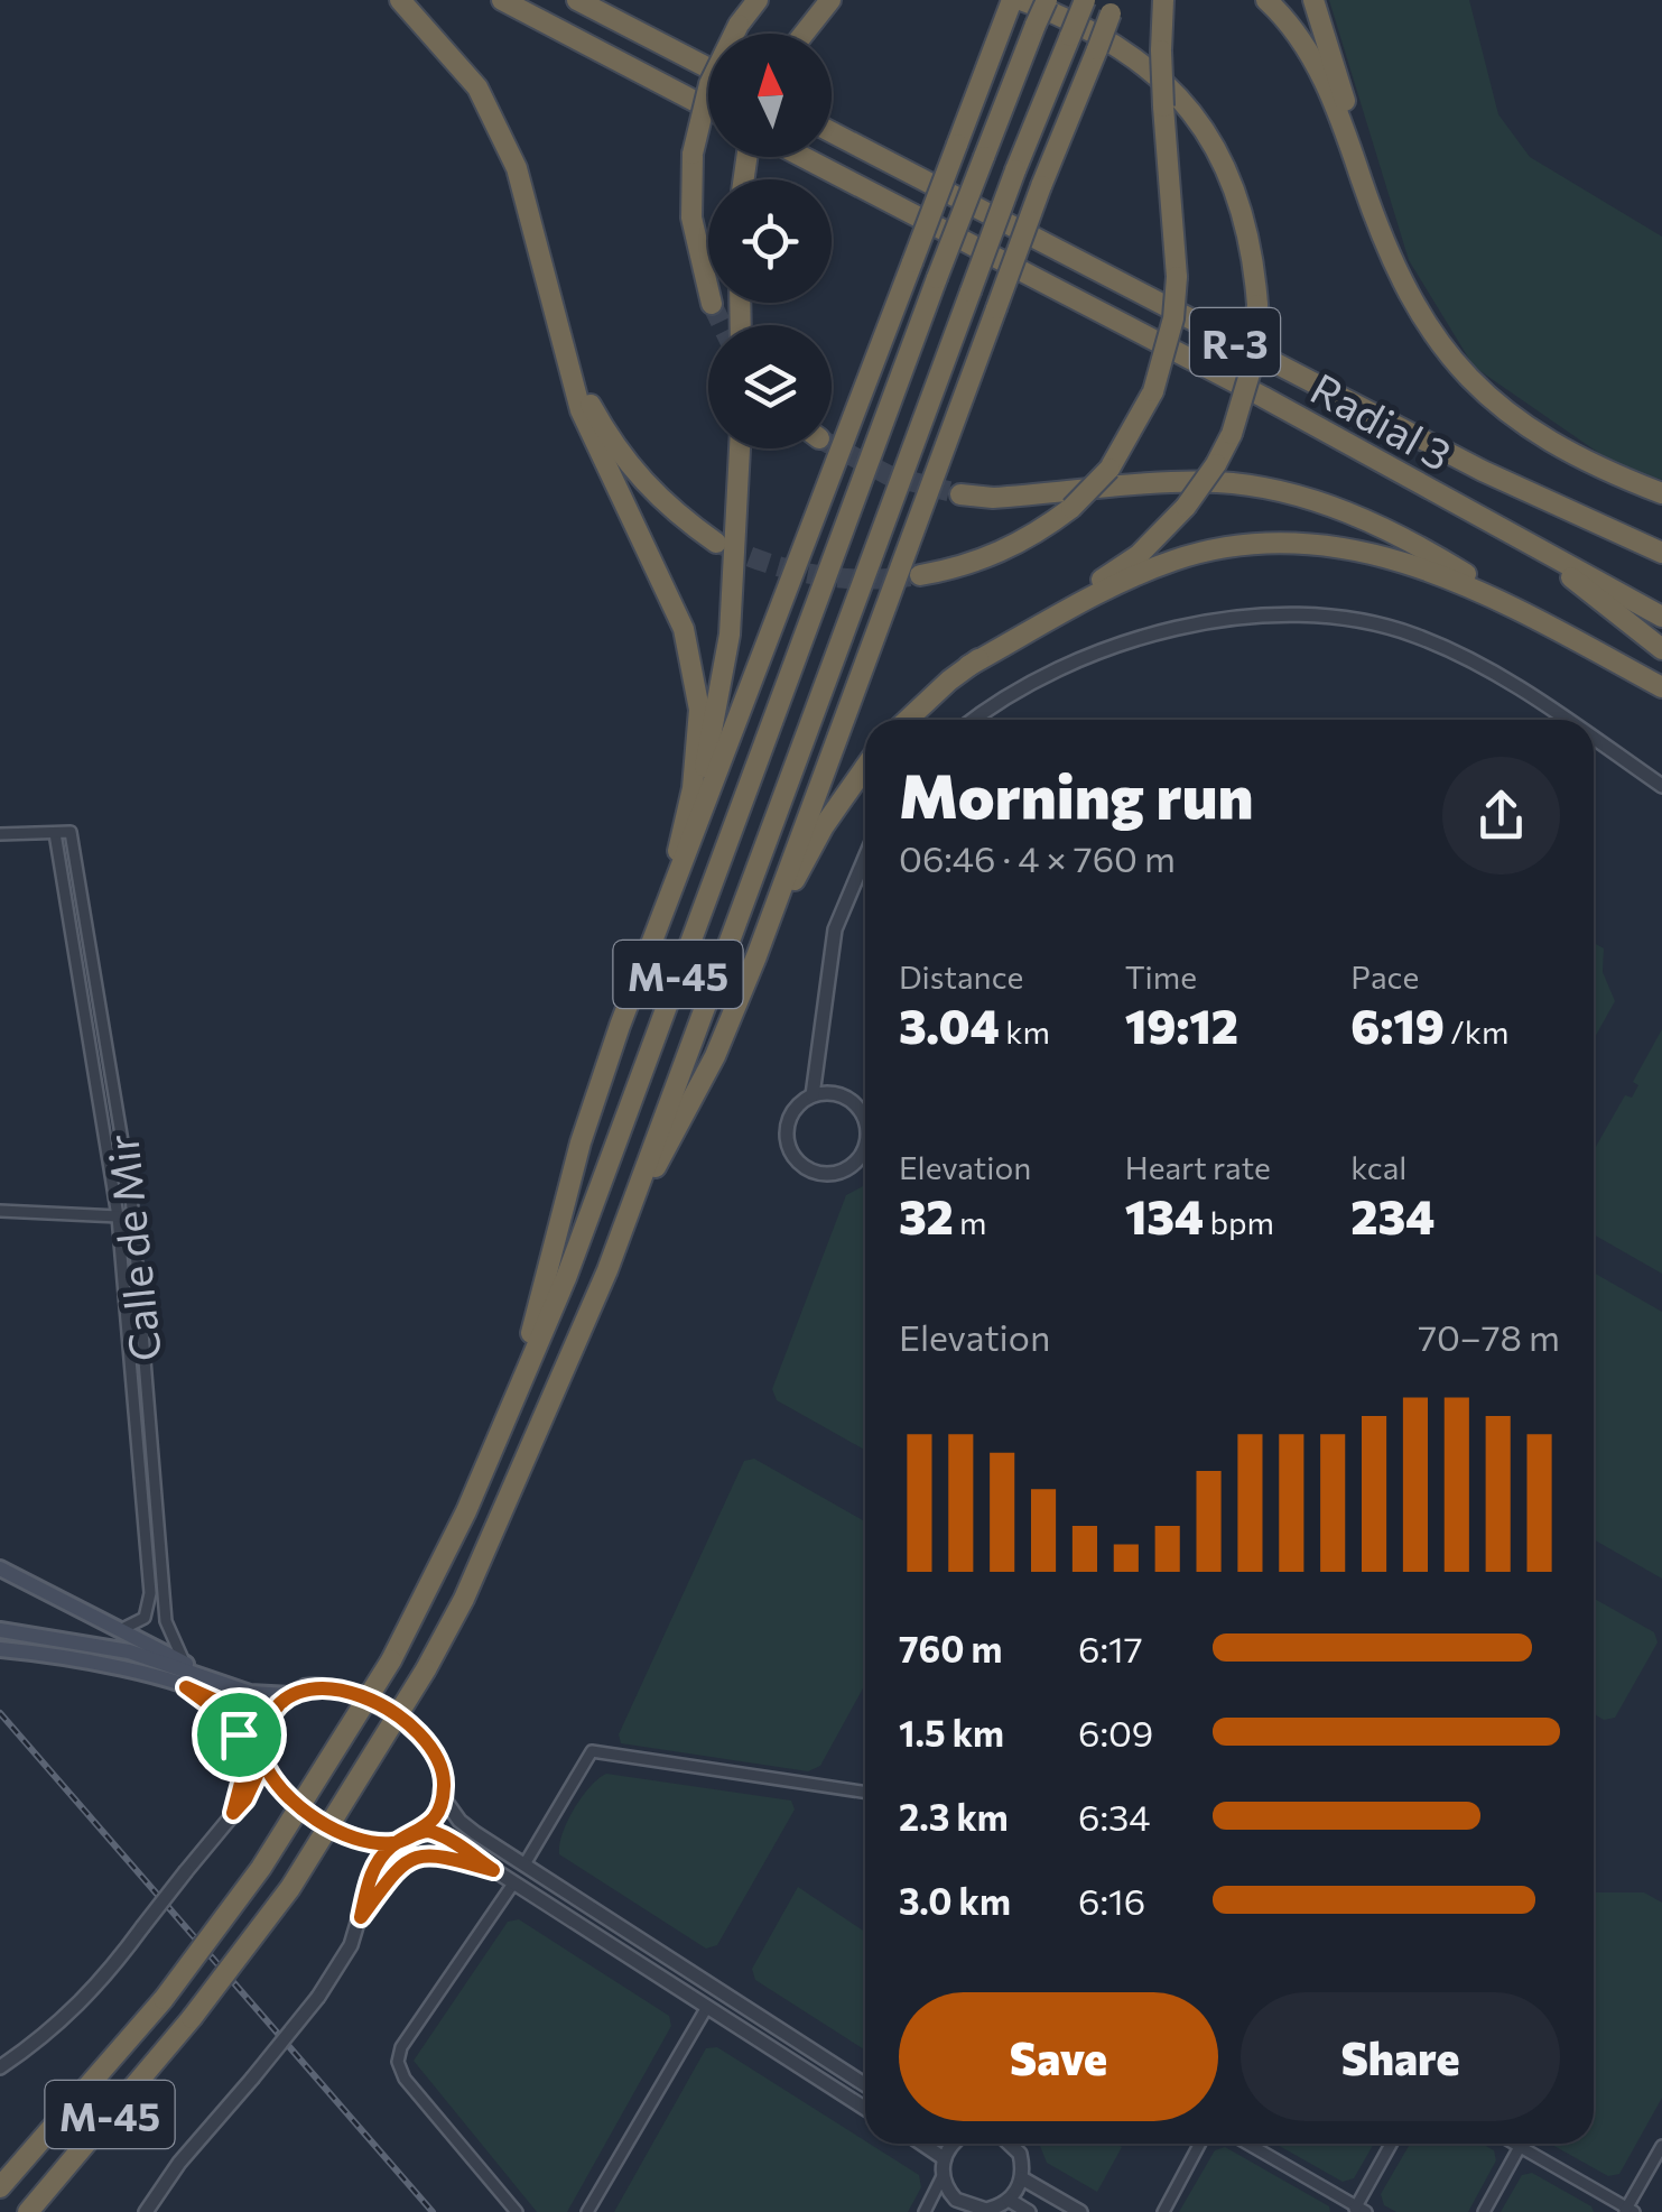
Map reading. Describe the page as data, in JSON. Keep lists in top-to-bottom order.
{
  "streets": {
    "highway": ["R-3", "Radial 3", "M-45"],
    "street": ["Calle de Mir"]
  },
  "north": "top",
  "page": {
    "heading": ["Morning run", "06:46 · 4 × 760 m"],
    "stats": [
      ["Distance", "3.04 km"],
      ["Time", "19:12"],
      ["Pace", "6:19 /km"],
      ["Elevation", "32 m"],
      ["Heart rate", "134 bpm"],
      ["kcal", "234"]
    ],
    "chart": ["Elevation", "70–78 m"],
    "list": [
      {
        "name": "760 m",
        "note": "6:17"
      },
      {
        "name": "1.5 km",
        "note": "6:09"
      },
      {
        "name": "2.3 km",
        "note": "6:34"
      },
      {
        "name": "3.0 km",
        "note": "6:16"
      }
    ],
    "buttons": ["Save", "Share"]
  }
}
